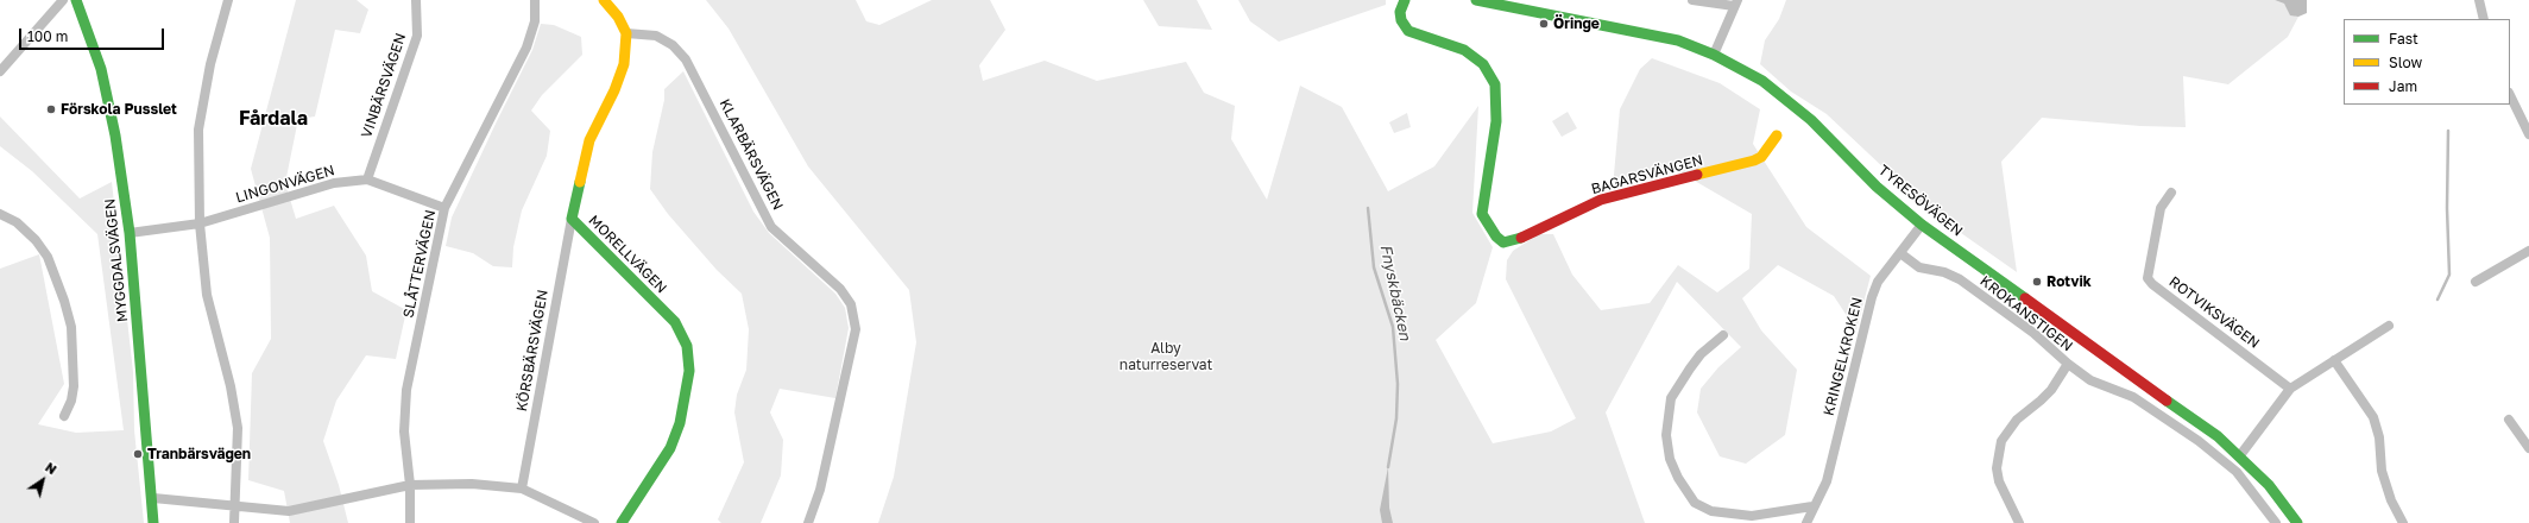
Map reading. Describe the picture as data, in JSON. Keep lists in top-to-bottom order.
{
  "streets": {
    "street": [
      "VINBÄRSVÄGEN",
      "KLARBÄRSVÄGEN",
      "BAGARSVÄNGEN",
      "LINGONVÄGEN",
      "TYRESÖVÄGEN",
      "MORELLVÄGEN",
      "MYGGDALSVÄGEN",
      "SLÅTTERVÄGEN",
      "ROTVIKSVÄGEN",
      "KROKANSTIGEN",
      "KÖRSBÄRSVÄGEN",
      "KRINGELKROKEN"
    ]
  },
  "crossings": [
    ["VINBÄRSVÄGEN", "LINGONVÄGEN"],
    ["KLARBÄRSVÄGEN", "MORELLVÄGEN"],
    ["LINGONVÄGEN", "MYGGDALSVÄGEN"],
    ["LINGONVÄGEN", "SLÅTTERVÄGEN"],
    ["TYRESÖVÄGEN", "KRINGELKROKEN"],
    ["MORELLVÄGEN", "KÖRSBÄRSVÄGEN"],
    ["KROKANSTIGEN", "KRINGELKROKEN"]
  ],
  "districts": ["Fårdala"],
  "water": ["Fnyskbäcken"],
  "parks": ["Alby naturreservat"],
  "places": [
    "Öringe",
    "Förskola Pusslet",
    "Rotvik",
    "Tranbärsvägen"
  ],
  "legend": ["Fast", "Slow", "Jam"],
  "scale_bar": "100 m",
  "north": "top right"
}
